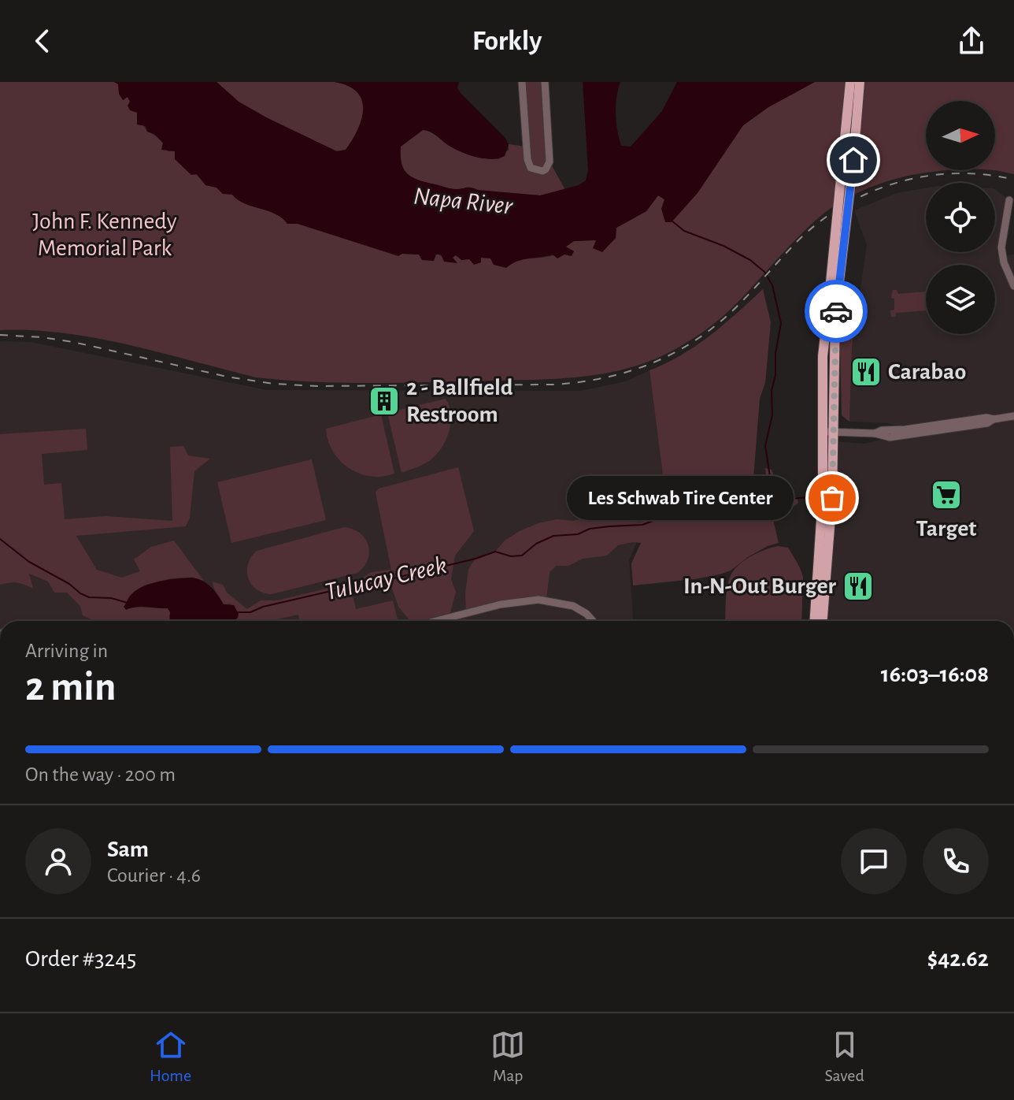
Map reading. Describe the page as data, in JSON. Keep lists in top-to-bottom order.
{
  "water": ["Napa River", "Tulucay Creek"],
  "parks": ["John F. Kennedy Memorial Park"],
  "places": {
    "restaurant": ["Carabao", "In-N-Out Burger"],
    "building": ["2 - Ballfield Restroom"],
    "supermarket": ["Target"],
    "other": ["Les Schwab Tire Center"]
  },
  "north": "right",
  "page": {
    "header": "Forkly",
    "bubble": "Les Schwab Tire Center",
    "heading": ["2 min", "Arriving in", "16:03–16:08"],
    "panel": [
      "Sam",
      "Courier · 4.6",
      "Order #3245",
      "$42.62"
    ],
    "bar": "On the way · 200 m",
    "tabs": ["Home", "Map", "Saved"]
  }
}
